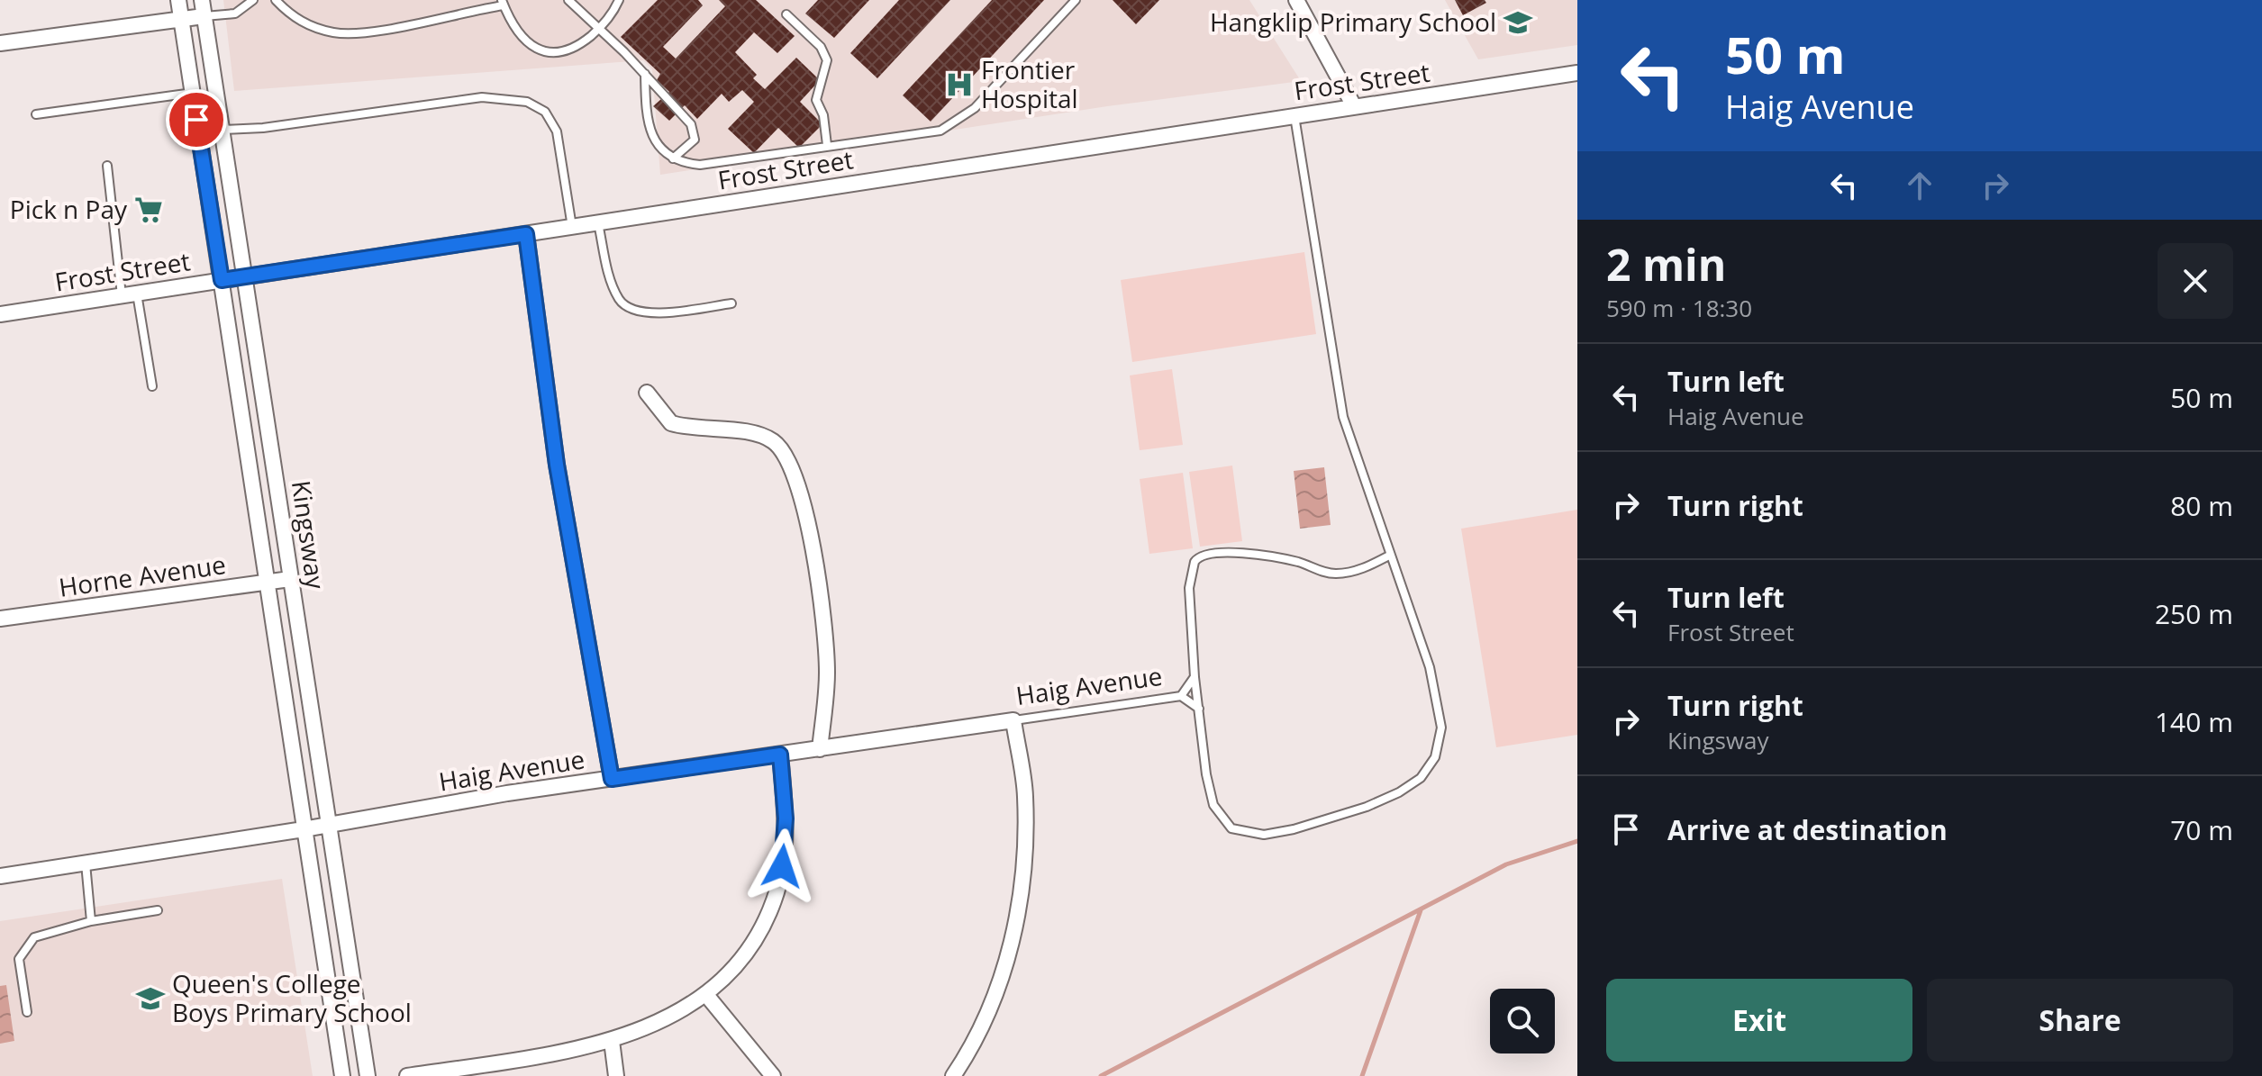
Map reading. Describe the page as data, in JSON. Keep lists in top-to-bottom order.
{
  "streets": {
    "street": [
      "Frost Street",
      "Kingsway",
      "Horne Avenue",
      "Haig Avenue"
    ]
  },
  "crossings": [
    ["Frost Street", "Kingsway"],
    ["Kingsway", "Horne Avenue"],
    ["Kingsway", "Haig Avenue"]
  ],
  "places": {
    "school or university": ["Hangklip Primary School", "Queen's College Boys Primary School"],
    "hospital": ["Frontier Hospital"],
    "supermarket": ["Pick n Pay"]
  },
  "page": {
    "turn": ["50 m", "Haig Avenue"],
    "heading": ["2 min", "590 m · 18:30"],
    "list": [
      {
        "name": "Turn left",
        "note": "Haig Avenue",
        "value": "50 m"
      },
      {
        "name": "Turn right",
        "value": "80 m"
      },
      {
        "name": "Turn left",
        "note": "Frost Street",
        "value": "250 m"
      },
      {
        "name": "Turn right",
        "note": "Kingsway",
        "value": "140 m"
      },
      {
        "name": "Arrive at destination",
        "value": "70 m"
      }
    ],
    "buttons": ["Exit", "Share"]
  }
}
